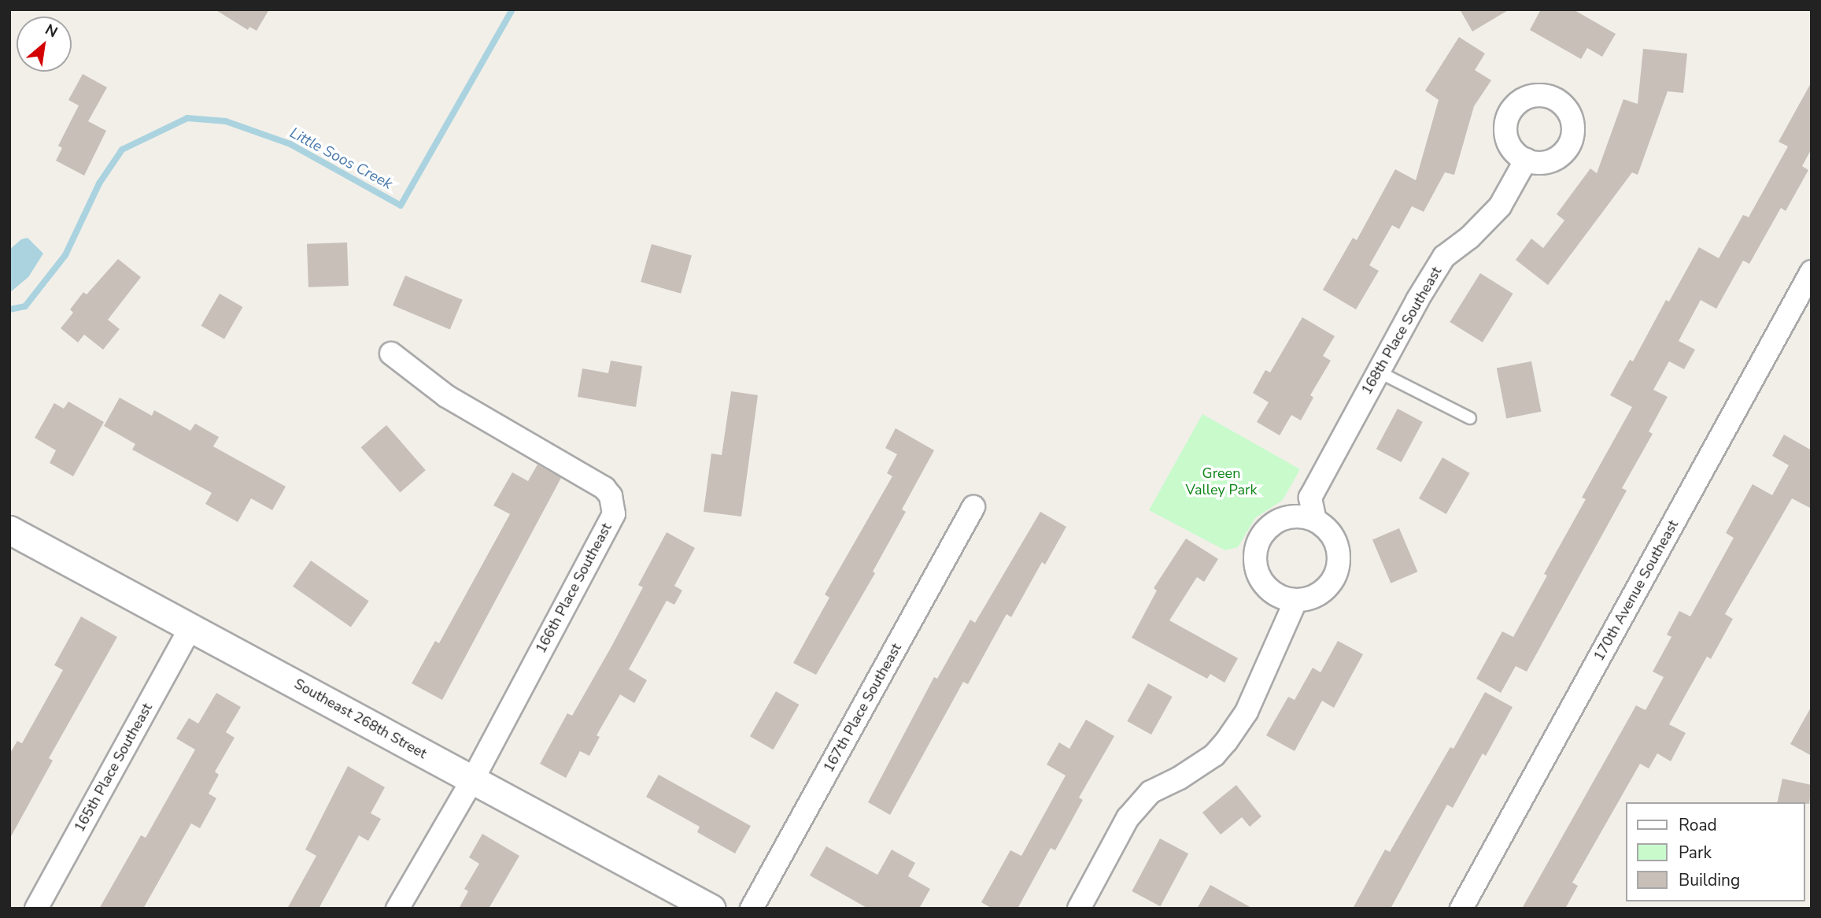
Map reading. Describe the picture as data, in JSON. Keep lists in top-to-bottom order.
{
  "streets": {
    "street": [
      "168th Place Southeast",
      "166th Place Southeast",
      "170th Avenue Southeast",
      "167th Place Southeast",
      "Southeast 268th Street",
      "165th Place Southeast"
    ]
  },
  "crossings": [
    ["166th Place Southeast", "Southeast 268th Street"],
    ["Southeast 268th Street", "165th Place Southeast"]
  ],
  "water": ["Little Soos Creek"],
  "parks": ["Green Valley Park"],
  "legend": ["Road", "Park", "Building"],
  "north": "top right"
}
